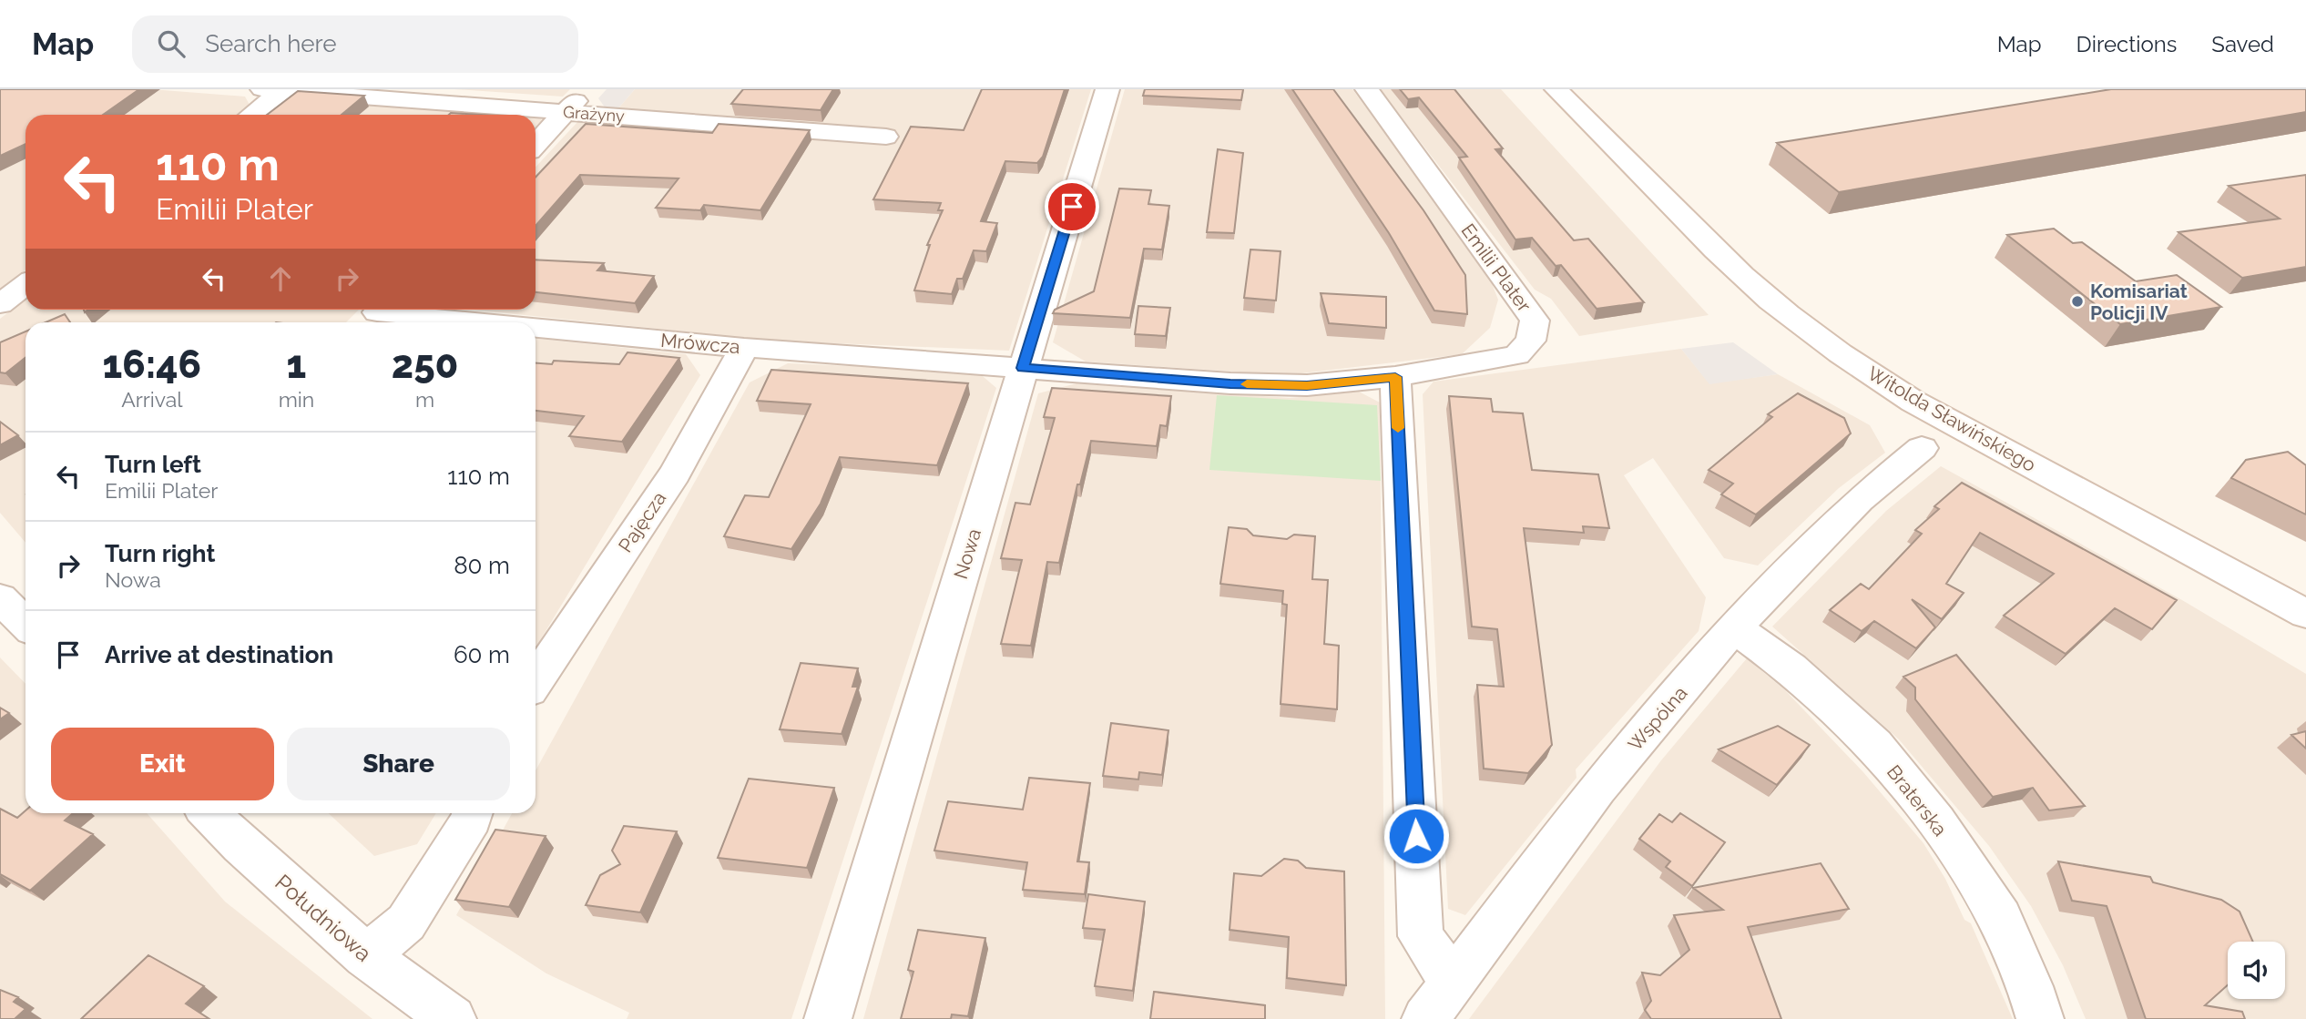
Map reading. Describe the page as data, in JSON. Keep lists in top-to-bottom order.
{
  "streets": {
    "street": [
      "Grażyny",
      "Emilii Plater",
      "Mrówcza",
      "Witolda Sławińskiego",
      "Pajęcza",
      "Nowa",
      "Wspólna",
      "Braterska",
      "Południowa"
    ]
  },
  "crossings": [
    ["Emilii Plater", "Mrówcza"],
    ["Emilii Plater", "Nowa"],
    ["Mrówcza", "Pajęcza"],
    ["Mrówcza", "Nowa"],
    ["Wspólna", "Braterska"]
  ],
  "places": ["Komisariat Policji IV"],
  "page": {
    "header": "Map",
    "search": "Search here",
    "nav": ["Map", "Directions", "Saved"],
    "turn": ["110 m", "Emilii Plater"],
    "eta": [
      "16:46",
      "Arrival",
      "1",
      "min",
      "250",
      "m"
    ],
    "list": [
      {
        "name": "Turn left",
        "note": "Emilii Plater",
        "value": "110 m"
      },
      {
        "name": "Turn right",
        "note": "Nowa",
        "value": "80 m"
      },
      {
        "name": "Arrive at destination",
        "value": "60 m"
      }
    ],
    "buttons": ["Exit", "Share"]
  }
}
